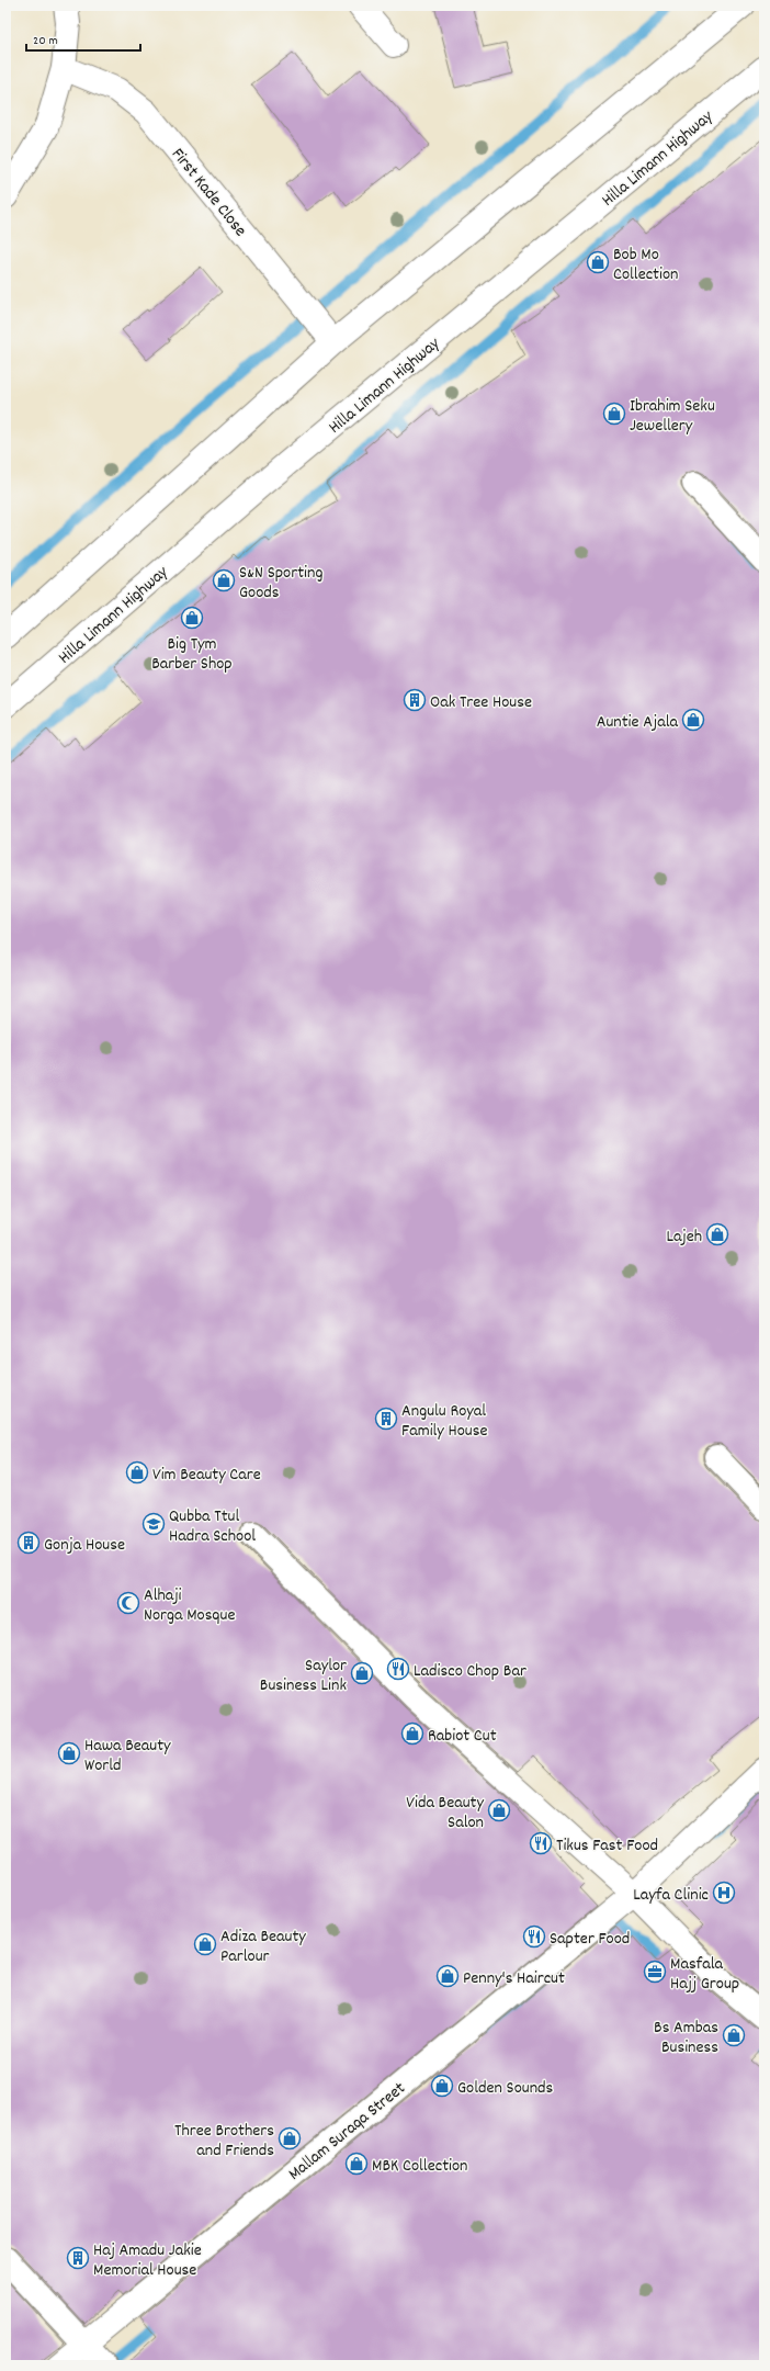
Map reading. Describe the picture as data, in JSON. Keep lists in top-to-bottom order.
{
  "streets": {
    "street": ["Hilla Limann Highway", "First Kade Close", "Mallam Suraqa Street"]
  },
  "places": {
    "shop": [
      "Bob Mo Collection",
      "Ibrahim Seku Jewellery",
      "S&N Sporting Goods",
      "Big Tym Barber Shop",
      "Auntie Ajala",
      "Lajeh",
      "Vim Beauty Care",
      "Saylor Business Link",
      "Rabiot Cut",
      "Hawa Beauty World",
      "Vida Beauty Salon",
      "Adiza Beauty Parlour",
      "Penny's Haircut",
      "Bs Ambas Business",
      "Golden Sounds",
      "Three Brothers and Friends",
      "MBK Collection"
    ],
    "building": [
      "Oak Tree House",
      "Angulu Royal Family House",
      "Gonja House",
      "Haj Amadu Jakie Memorial House"
    ],
    "school or university": ["Qubba Ttul Hadra School"],
    "mosque": ["Alhaji Norga Mosque"],
    "restaurant": ["Ladisco Chop Bar", "Tikus Fast Food", "Sapter Food"],
    "hospital": ["Layfa Clinic"],
    "office": ["Masfala Hajj Group"]
  },
  "scale_bar": "20 m"
}
